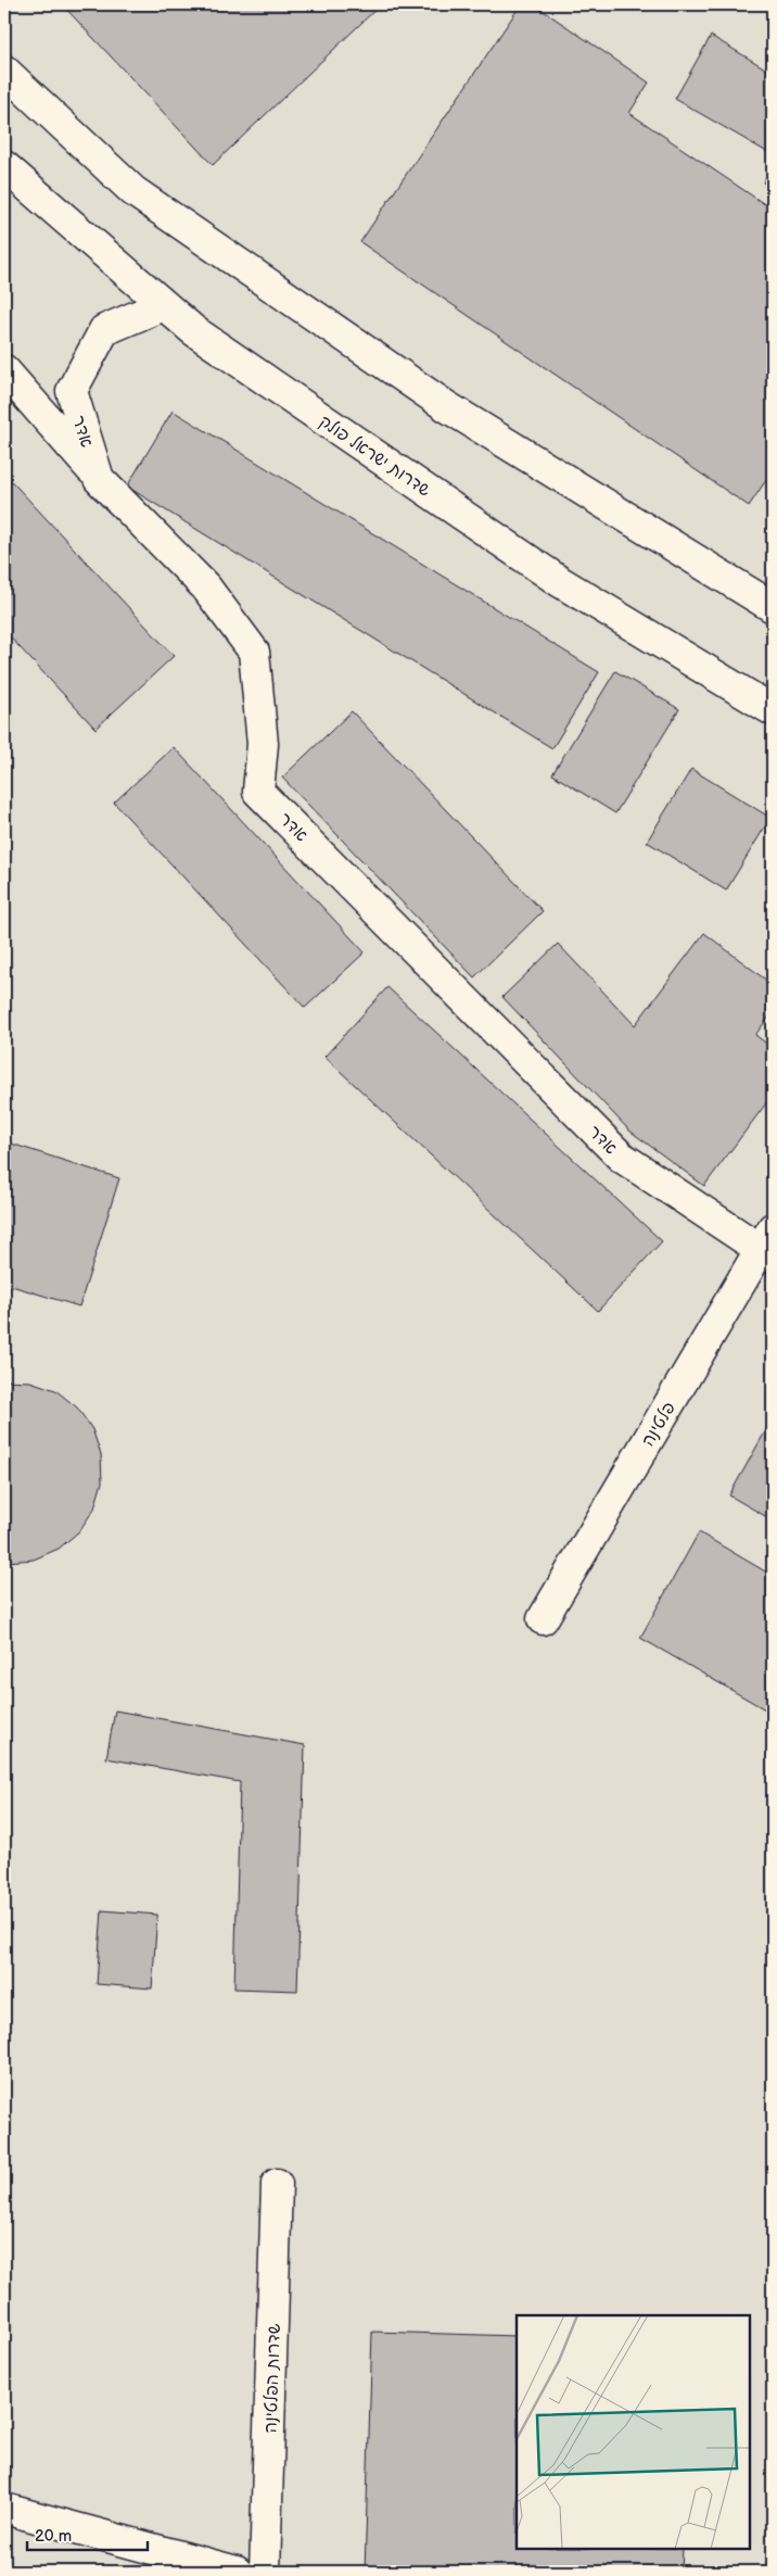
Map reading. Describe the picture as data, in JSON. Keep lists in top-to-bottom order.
{
  "streets": {
    "street": [
      "אדר",
      "שדרות ישראל פולק",
      "פלטינה",
      "שדרות הפלטינה"
    ]
  },
  "crossings": [
    ["אדר", "שדרות ישראל פולק"],
    ["אדר", "פלטינה"]
  ],
  "scale_bar": "20 m"
}
